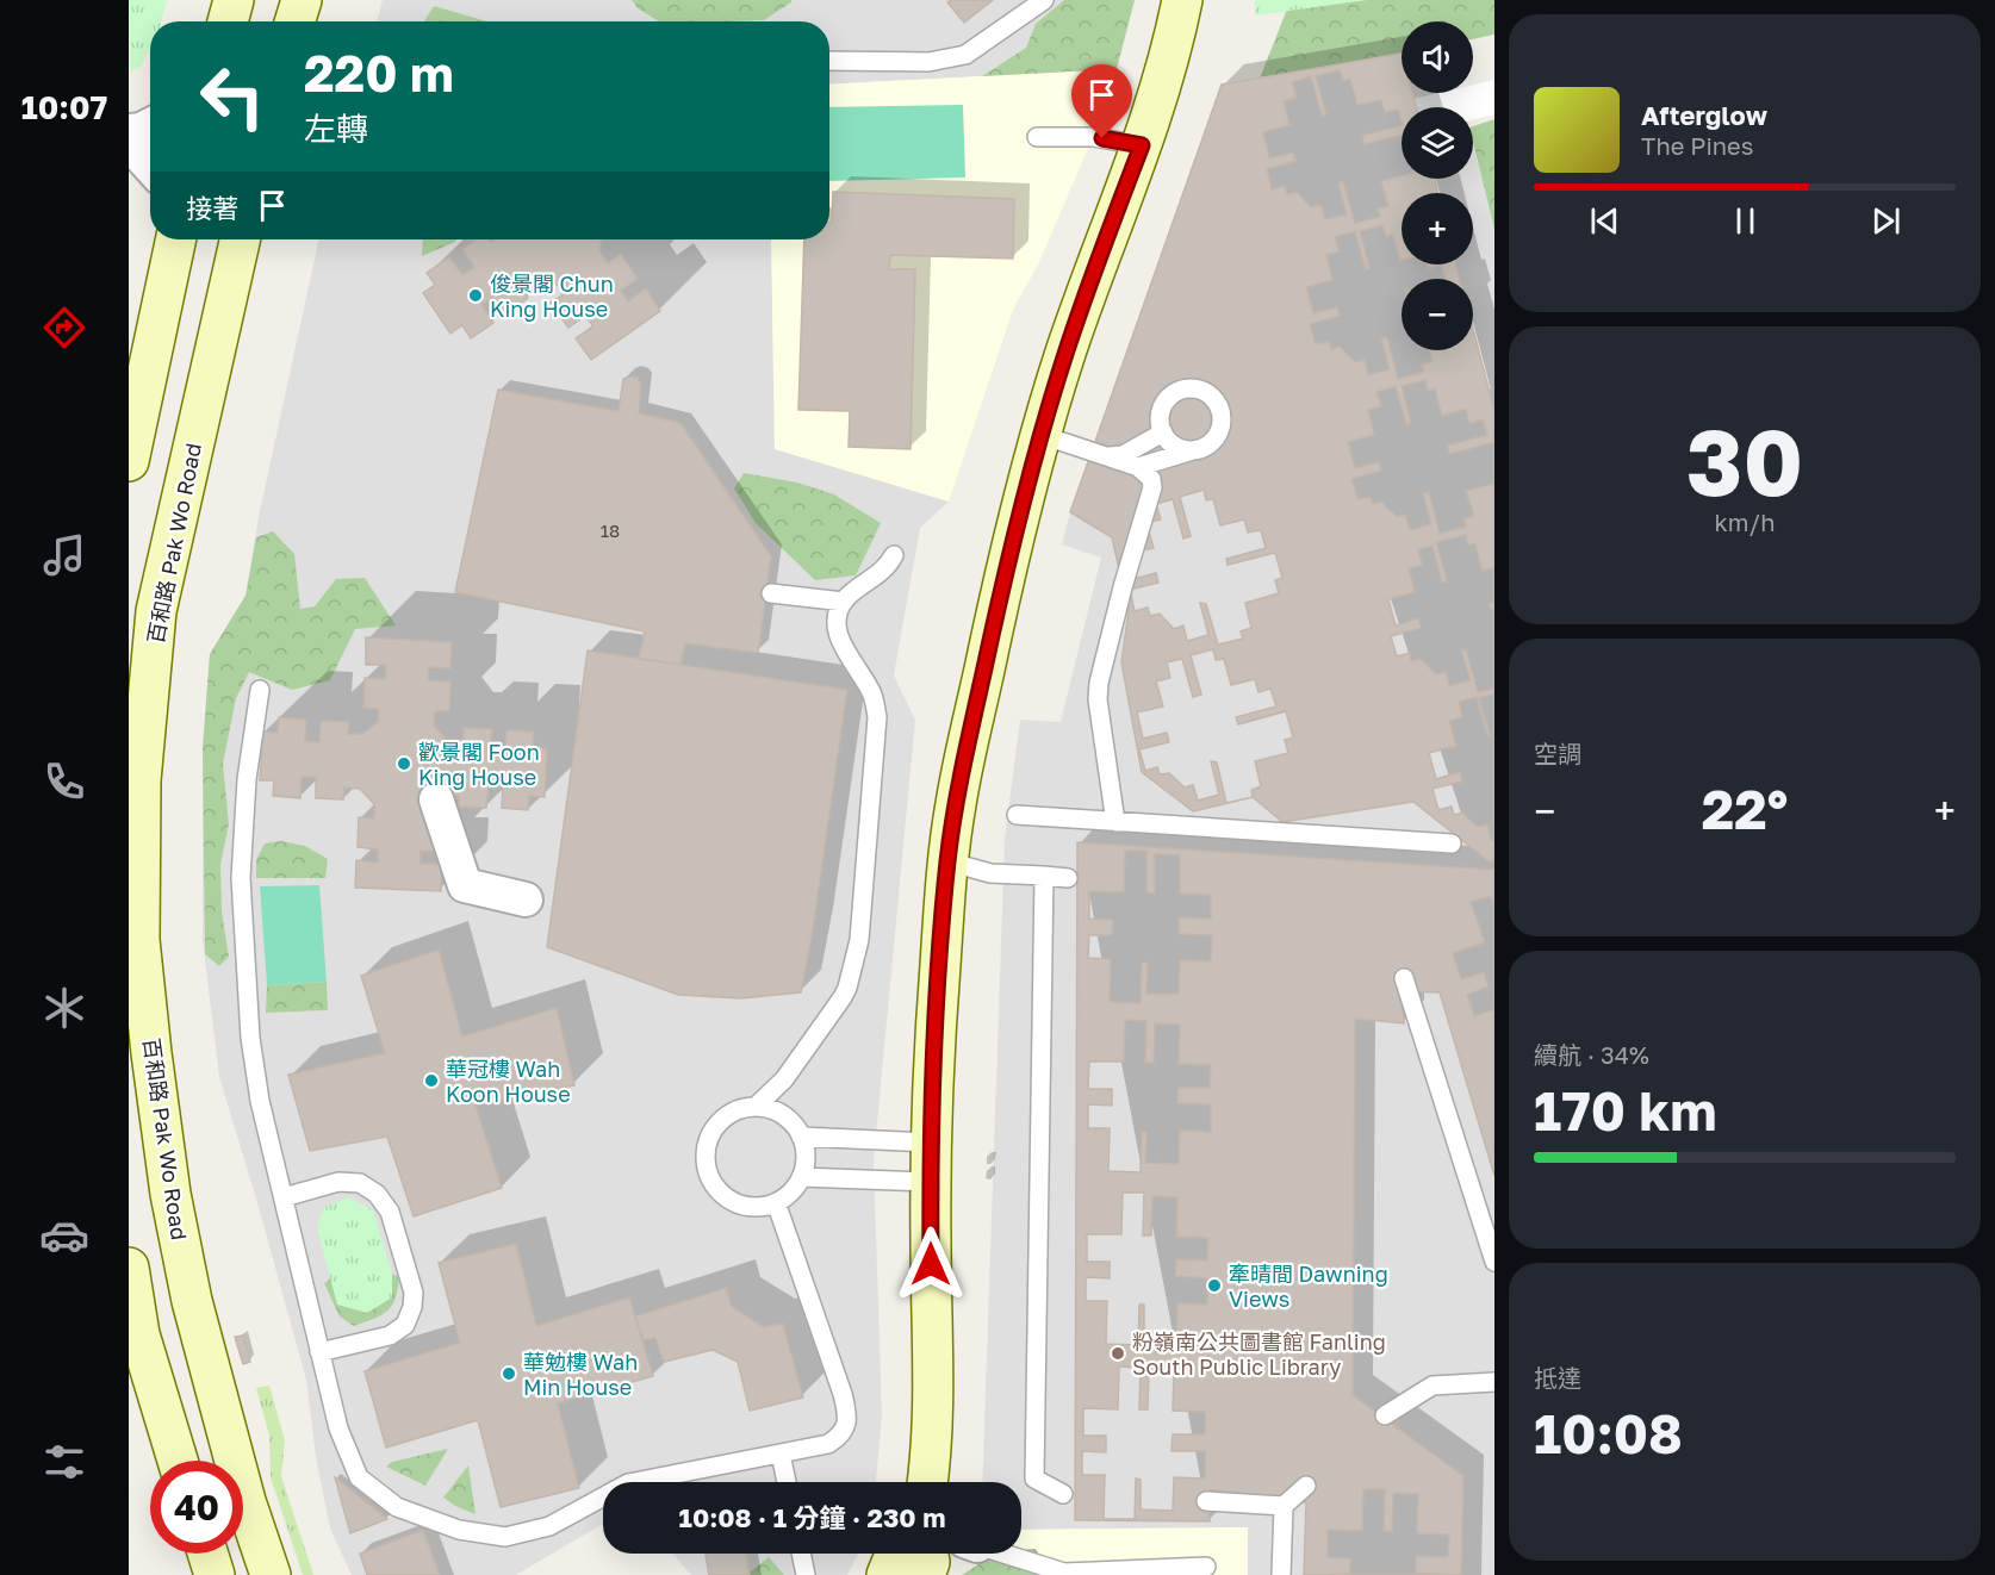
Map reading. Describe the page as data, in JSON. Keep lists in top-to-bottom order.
{
  "streets": {
    "main road": ["百和路 Pak Wo Road"]
  },
  "places": [
    "俊景閣 Chun King House",
    "歡景閣 Foon King House",
    "華冠樓 Wah Koon House",
    "牽晴間 Dawning Views",
    "粉嶺南公共圖書館 Fanling South Public Library",
    "華勉樓 Wah Min House"
  ],
  "house_numbers": ["18"],
  "page": {
    "tabs": "10:07",
    "map_buttons": ["+", "−"],
    "turn": ["220 m", "左轉"],
    "song": ["Afterglow", "The Pines"],
    "then": "接著",
    "tile": [
      ["30", "km/h"],
      "空調",
      ["續航 · 34%", "170 km"],
      ["抵達", "10:08"]
    ],
    "heat": ["−", "22°", "+"],
    "limit": "40",
    "trip": "10:08 · 1 分鐘 · 230 m"
  }
}
